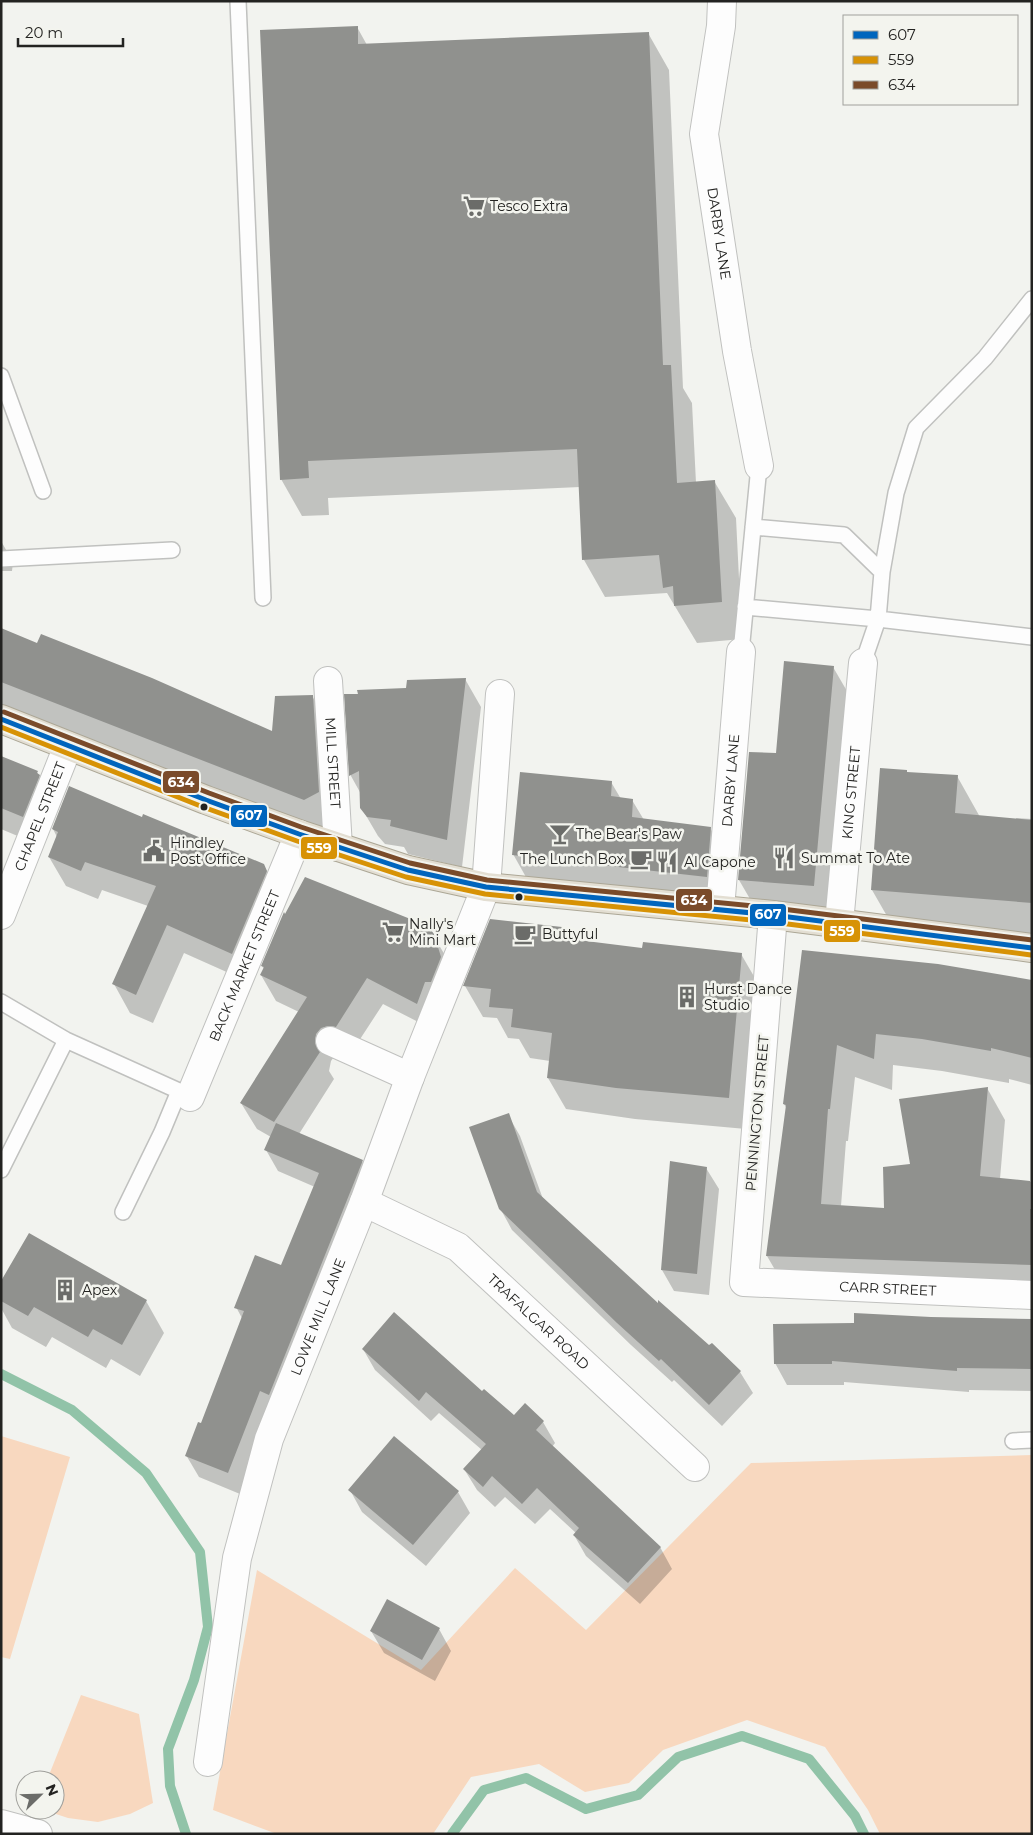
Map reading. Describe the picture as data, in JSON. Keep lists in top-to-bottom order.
{
  "streets": {
    "street": [
      "DARBY LANE",
      "MILL STREET",
      "KING STREET",
      "CHAPEL STREET",
      "BACK MARKET STREET",
      "PENNINGTON STREET",
      "CARR STREET",
      "LOWE MILL LANE",
      "TRAFALGAR ROAD"
    ]
  },
  "crossings": [
    ["PENNINGTON STREET", "CARR STREET"],
    ["LOWE MILL LANE", "TRAFALGAR ROAD"]
  ],
  "places": {
    "supermarket": ["Tesco Extra", "Nally's Mini Mart"],
    "bar": ["The Bear's Paw"],
    "public building": ["Hindley Post Office"],
    "restaurant": ["Summat To Ate", "Al Capone"],
    "cafe": ["The Lunch Box", "Buttyful"],
    "building": ["Hurst Dance Studio", "Apex"]
  },
  "lines": ["transit line 634", "transit line 607", "transit line 559"],
  "legend": ["607", "559", "634"],
  "scale_bar": "20 m",
  "north": "top right"
}
